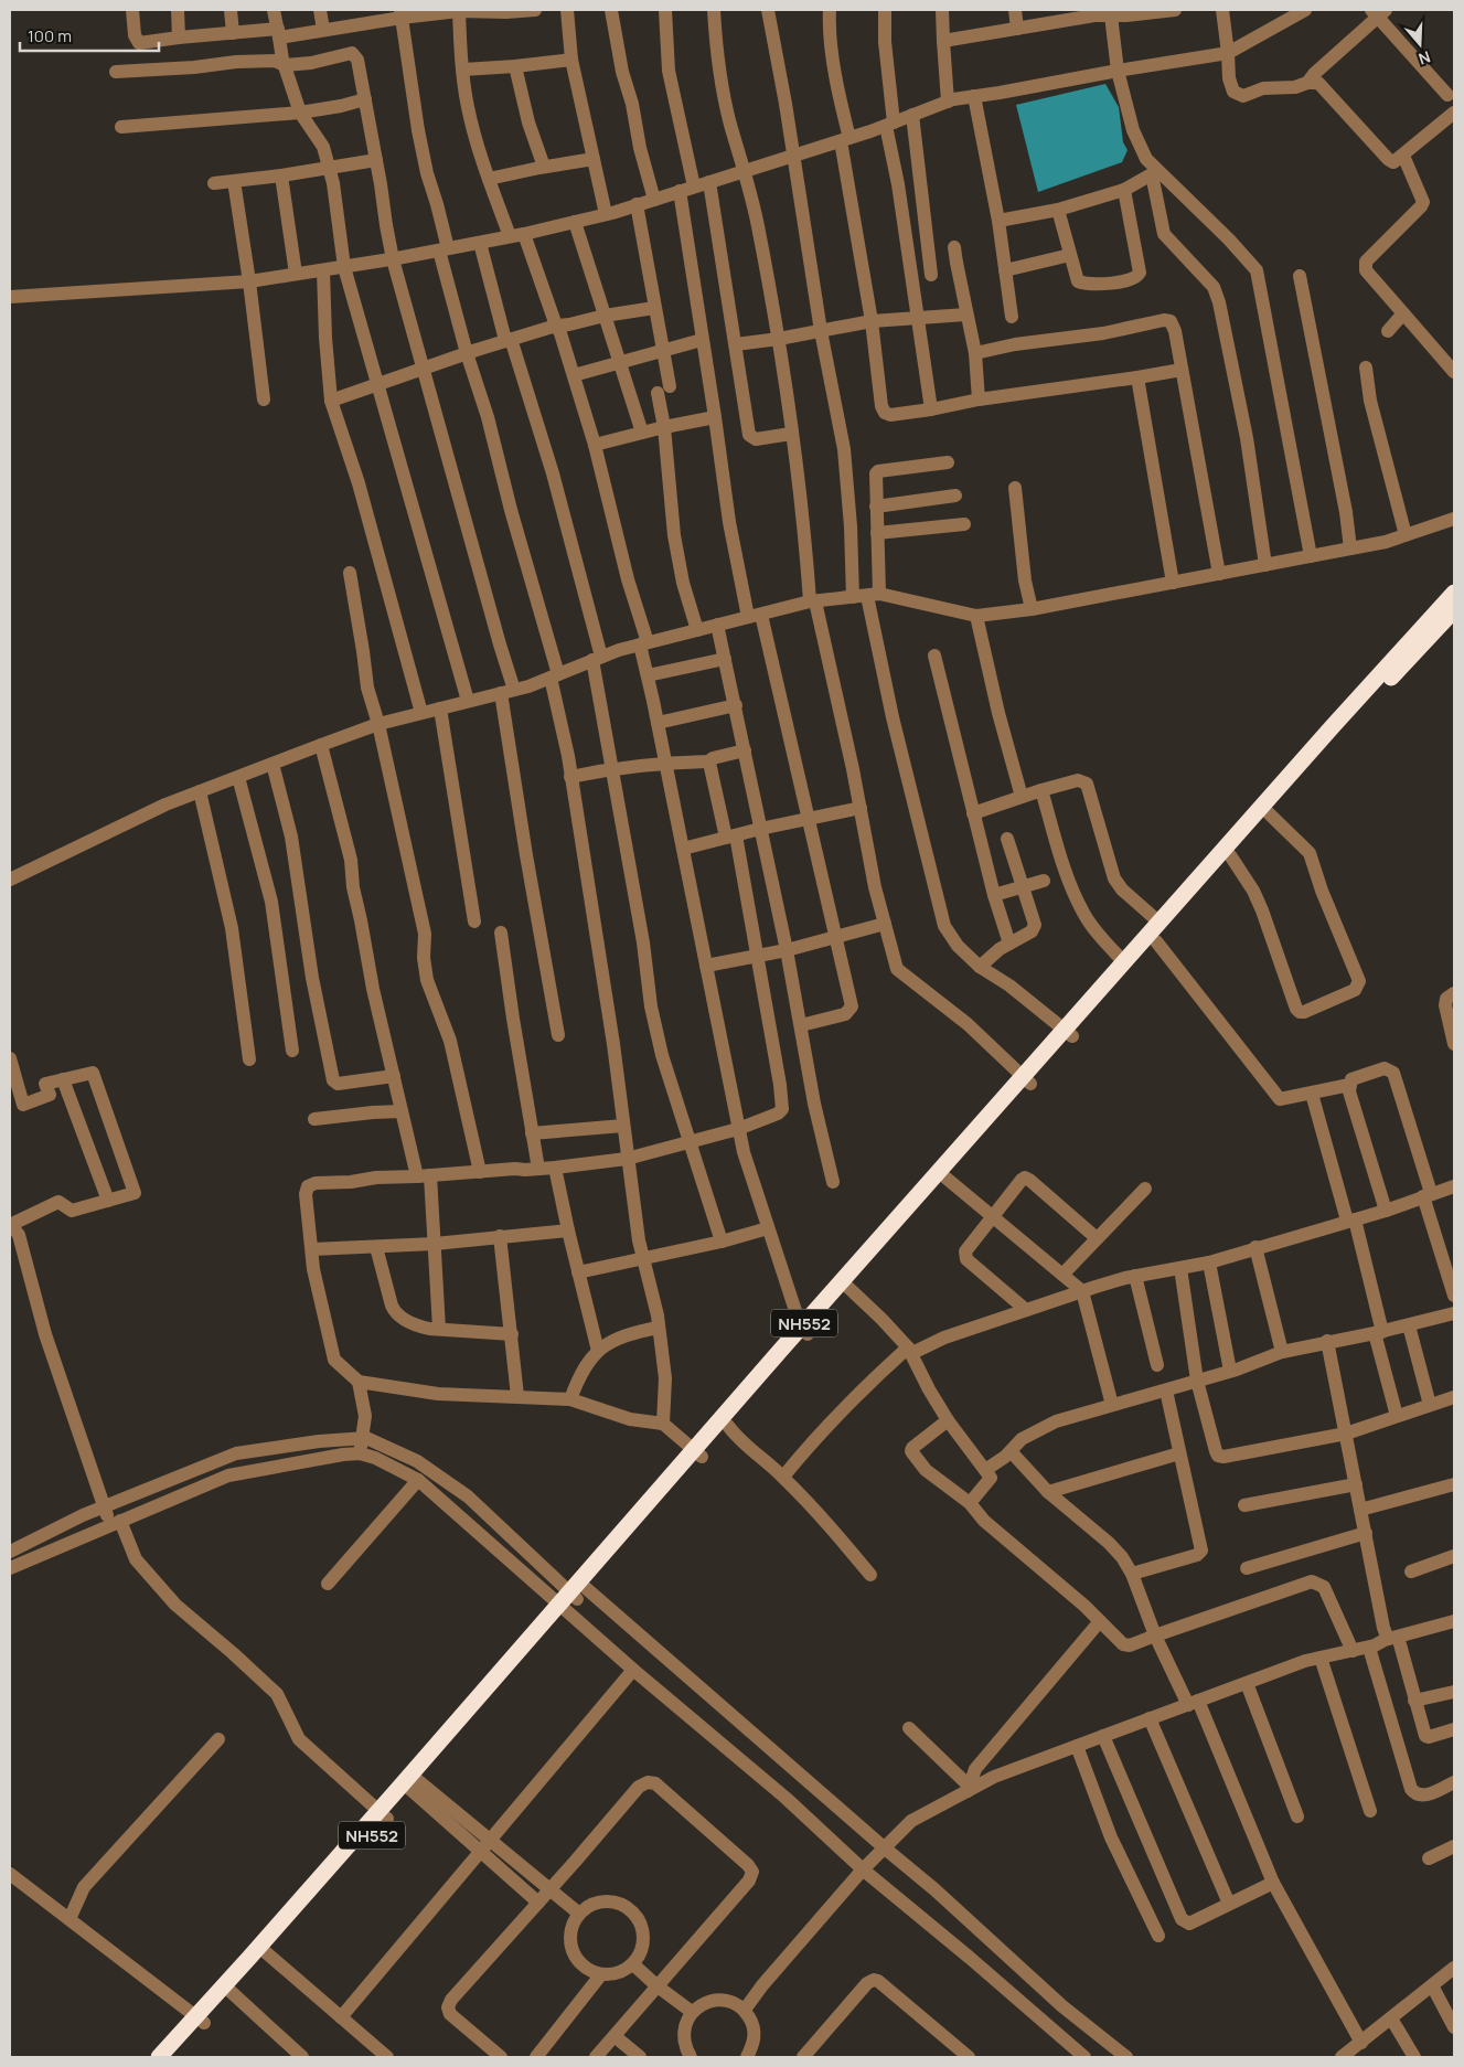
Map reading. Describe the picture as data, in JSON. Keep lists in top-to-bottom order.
{
  "streets": {
    "highway": ["NH552"]
  },
  "scale_bar": "100 m",
  "north": "bottom"
}
